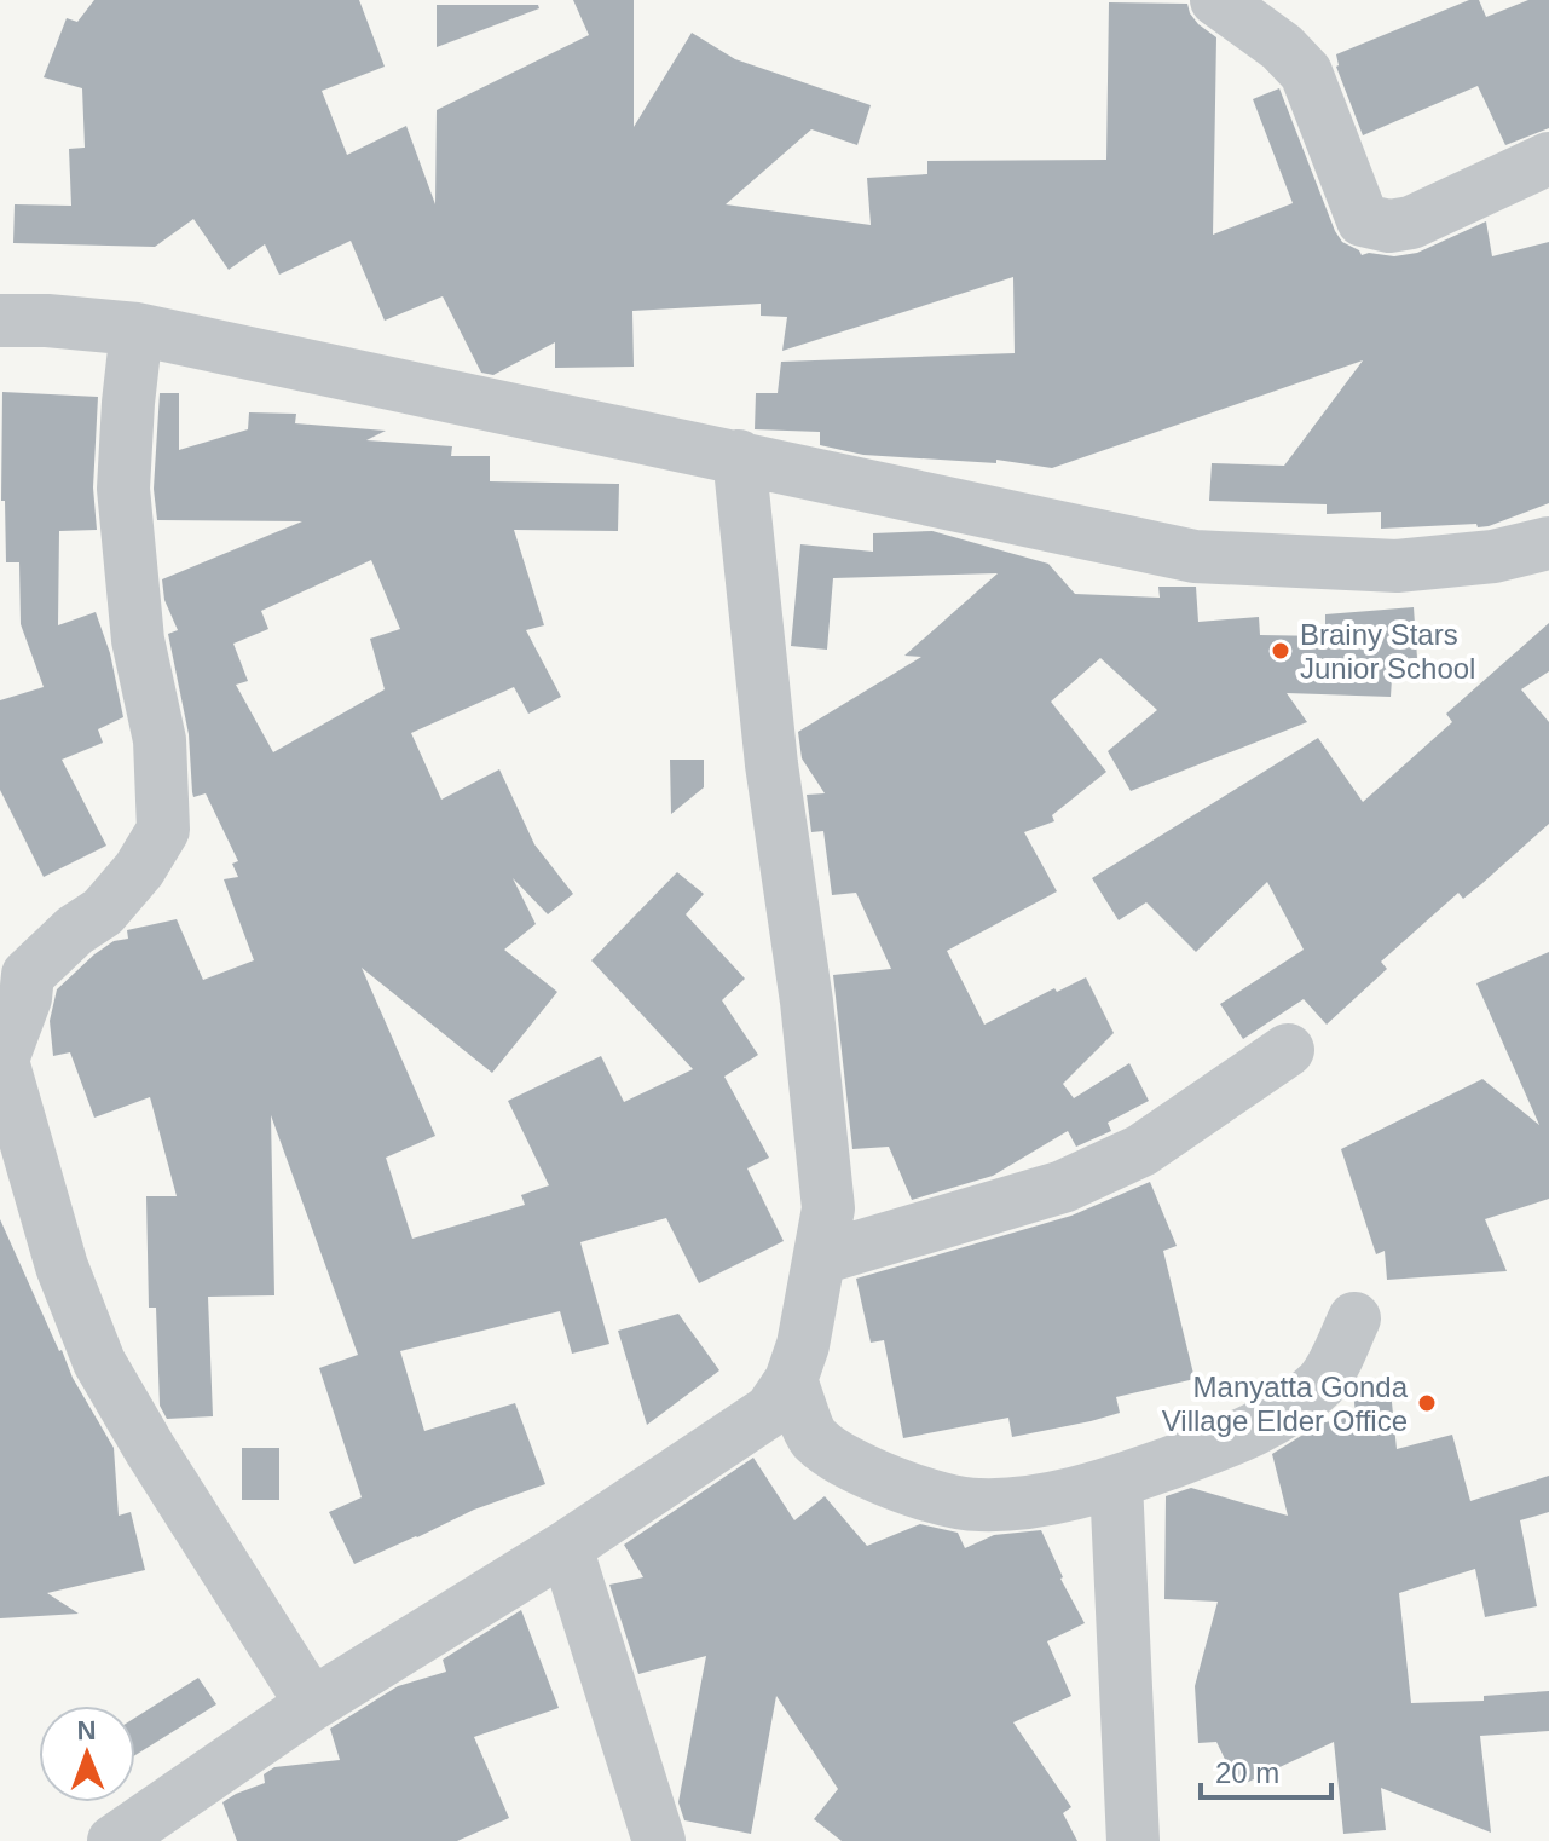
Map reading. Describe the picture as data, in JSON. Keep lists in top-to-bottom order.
{
  "places": ["Brainy Stars Junior School", "Manyatta Gonda Village Elder Office"],
  "scale_bar": "20 m",
  "north": "top"
}
